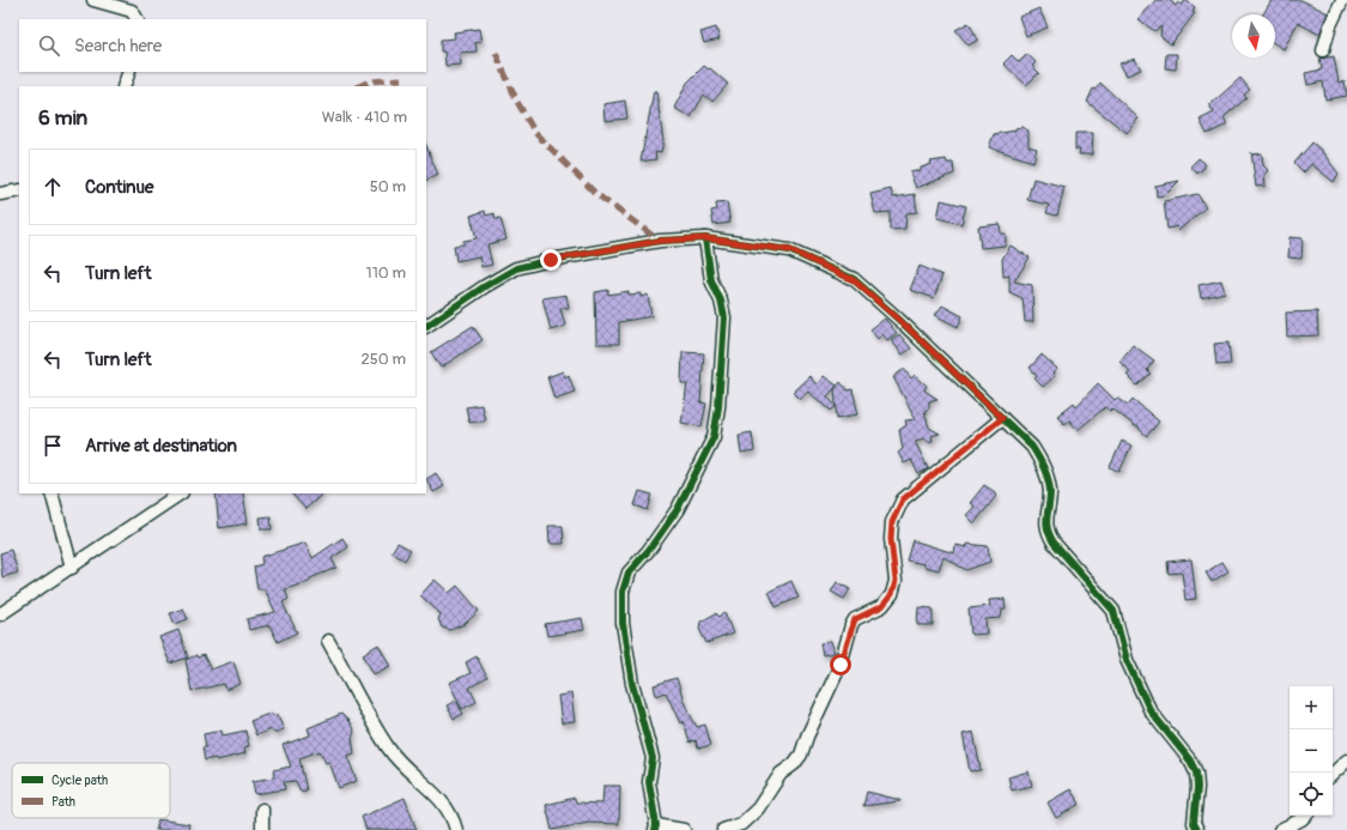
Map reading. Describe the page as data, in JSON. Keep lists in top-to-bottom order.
{
  "legend": ["Cycle path", "Path"],
  "north": "bottom",
  "page": {
    "search": "Search here",
    "heading": ["6 min", "Walk · 410 m"],
    "list": [
      ["Continue", "50 m"],
      ["Turn left", "110 m"],
      ["Turn left", "250 m"],
      "Arrive at destination"
    ],
    "map_buttons": ["+", "−"]
  }
}
